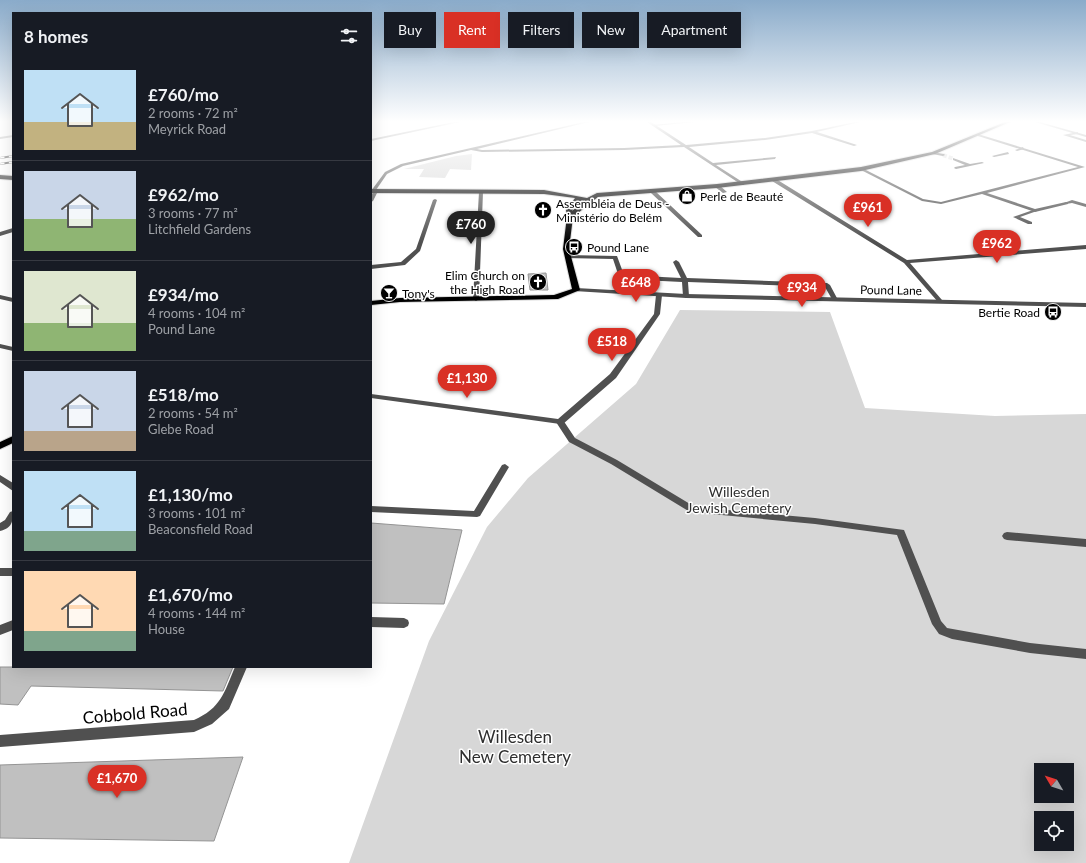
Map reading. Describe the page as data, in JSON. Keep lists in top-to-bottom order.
{
  "streets": {
    "street": ["Pound Lane", "Cobbold Road"]
  },
  "parks": ["Willesden Jewish Cemetery", "Willesden New Cemetery"],
  "places": {
    "shop": ["Perle de Beauté"],
    "church": ["Assembléia de Deus - Ministério do Belém", "Elim Church on the High Road"],
    "bus stop": ["Pound Lane", "Bertie Road"],
    "bar": ["Tony's"]
  },
  "north": "top left",
  "page": {
    "chip": [
      "Buy",
      "Rent",
      "Filters",
      "New",
      "Apartment"
    ],
    "heading": "8 homes",
    "list": [
      {
        "name": "£760/mo",
        "note": "2 rooms · 72 m² · Meyrick Road"
      },
      {
        "name": "£962/mo",
        "note": "3 rooms · 77 m² · Litchfield Gardens"
      },
      {
        "name": "£934/mo",
        "note": "4 rooms · 104 m² · Pound Lane"
      },
      {
        "name": "£518/mo",
        "note": "2 rooms · 54 m² · Glebe Road"
      },
      {
        "name": "£1,130/mo",
        "note": "3 rooms · 101 m² · Beaconsfield Road"
      },
      {
        "name": "£1,670/mo",
        "note": "4 rooms · 144 m² · House"
      }
    ],
    "price": [
      "£961",
      "£760",
      "£962",
      "£648",
      "£934",
      "£518",
      "£1,130",
      "£1,670"
    ]
  }
}
